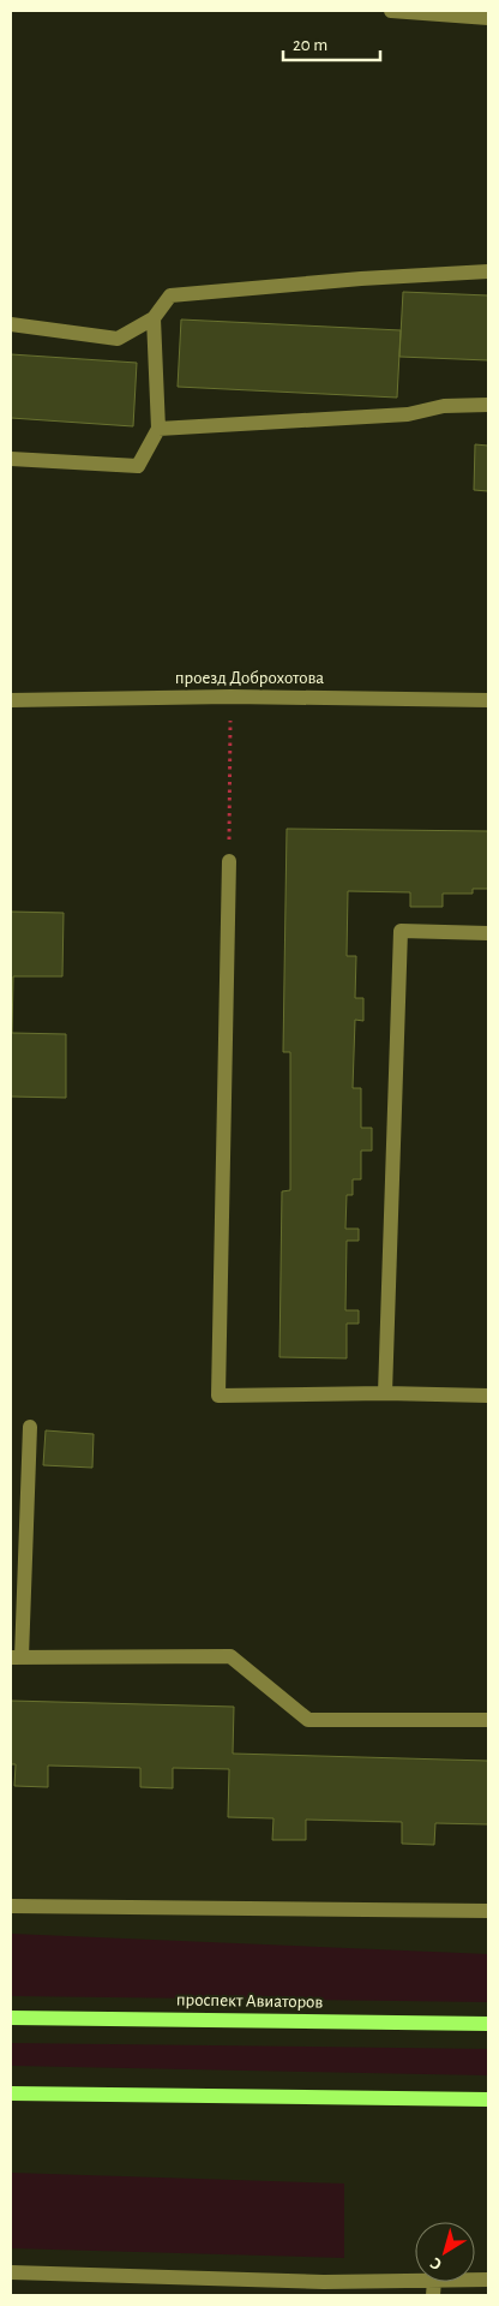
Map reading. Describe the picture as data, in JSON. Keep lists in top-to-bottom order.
{
  "streets": {
    "main road": ["проспект Авиаторов"],
    "street": ["проезд Доброхотова"]
  },
  "scale_bar": "20 m",
  "north": "bottom left"
}
